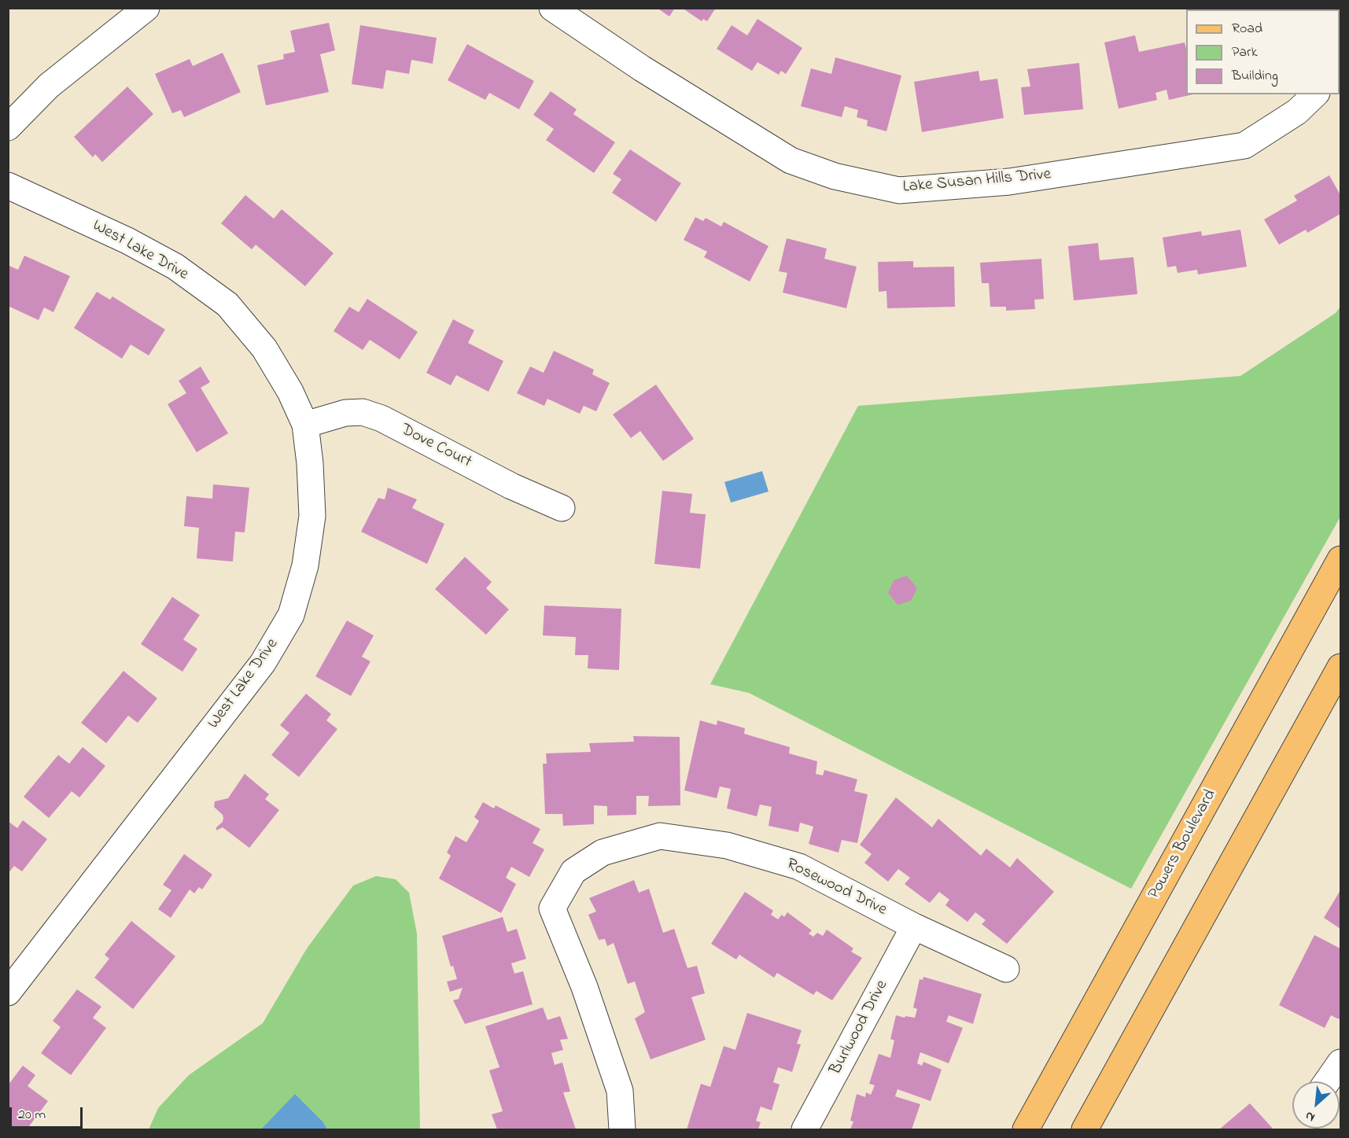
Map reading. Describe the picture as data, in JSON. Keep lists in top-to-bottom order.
{
  "streets": {
    "main road": ["Powers Boulevard"],
    "street": [
      "Lake Susan Hills Drive",
      "West Lake Drive",
      "Dove Court",
      "Rosewood Drive",
      "Burlwood Drive"
    ]
  },
  "crossings": [
    ["West Lake Drive", "Dove Court"],
    ["Rosewood Drive", "Burlwood Drive"]
  ],
  "legend": ["Road", "Park", "Building"],
  "scale_bar": "20 m",
  "north": "bottom left"
}
